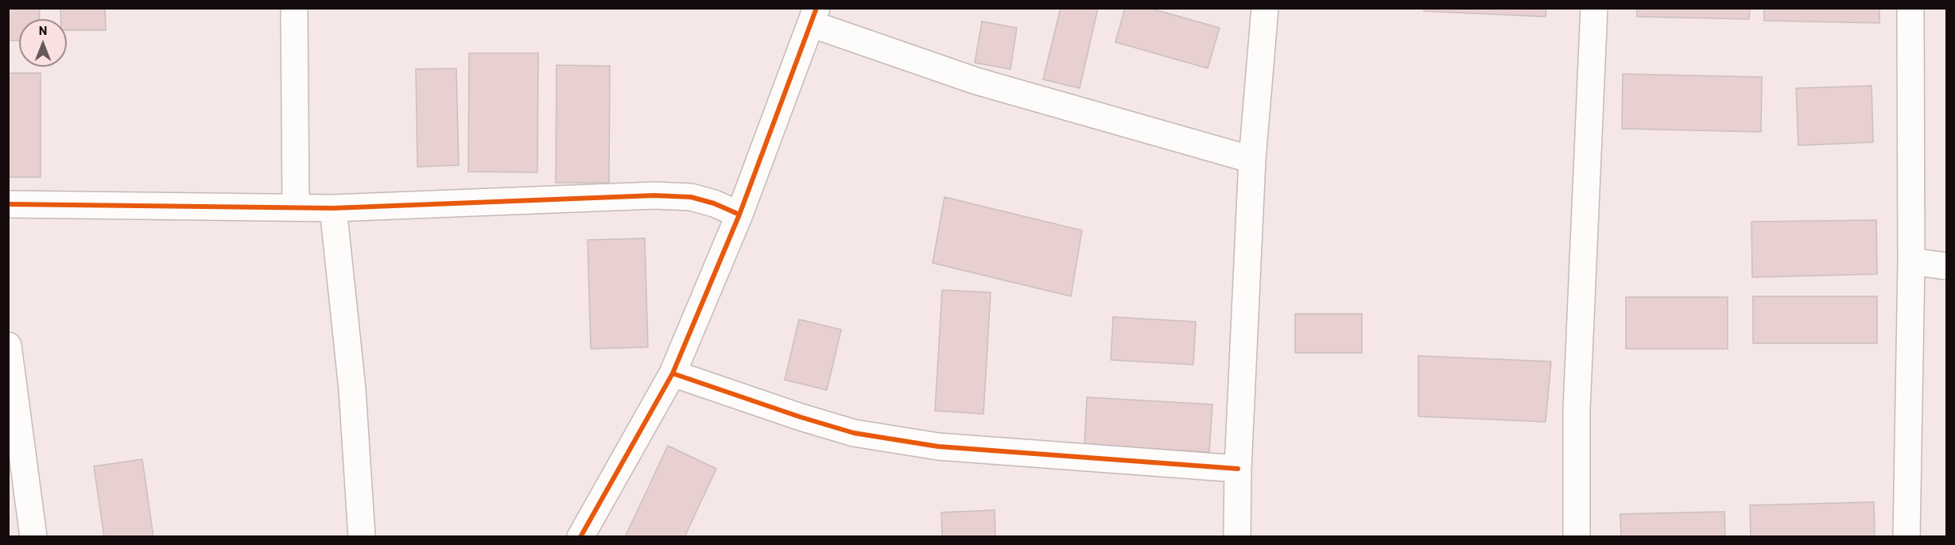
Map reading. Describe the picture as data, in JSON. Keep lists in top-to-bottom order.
{
  "north": "top"
}
